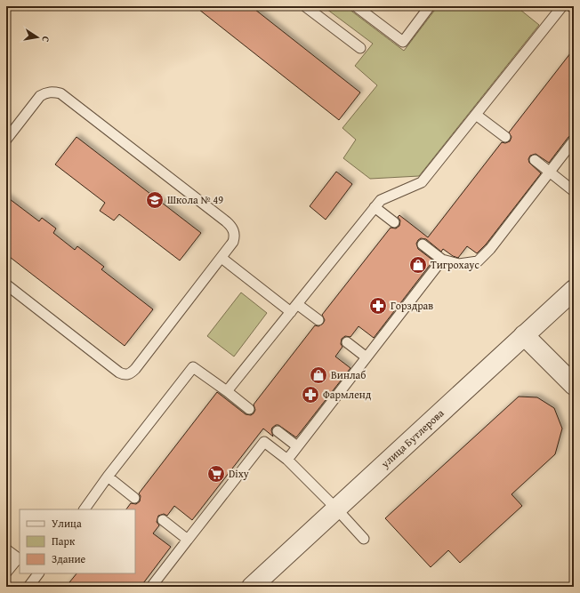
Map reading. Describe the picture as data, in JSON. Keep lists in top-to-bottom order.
{
  "streets": {
    "street": ["улица Бутлерова"]
  },
  "places": {
    "school or university": ["Школа № 49"],
    "shop": ["Тигрохаус", "Винлаб"],
    "pharmacy": ["Горздрав", "Фармленд"],
    "supermarket": ["Dixy"]
  },
  "legend": ["Улица", "Парк", "Здание"],
  "north": "right"
}
